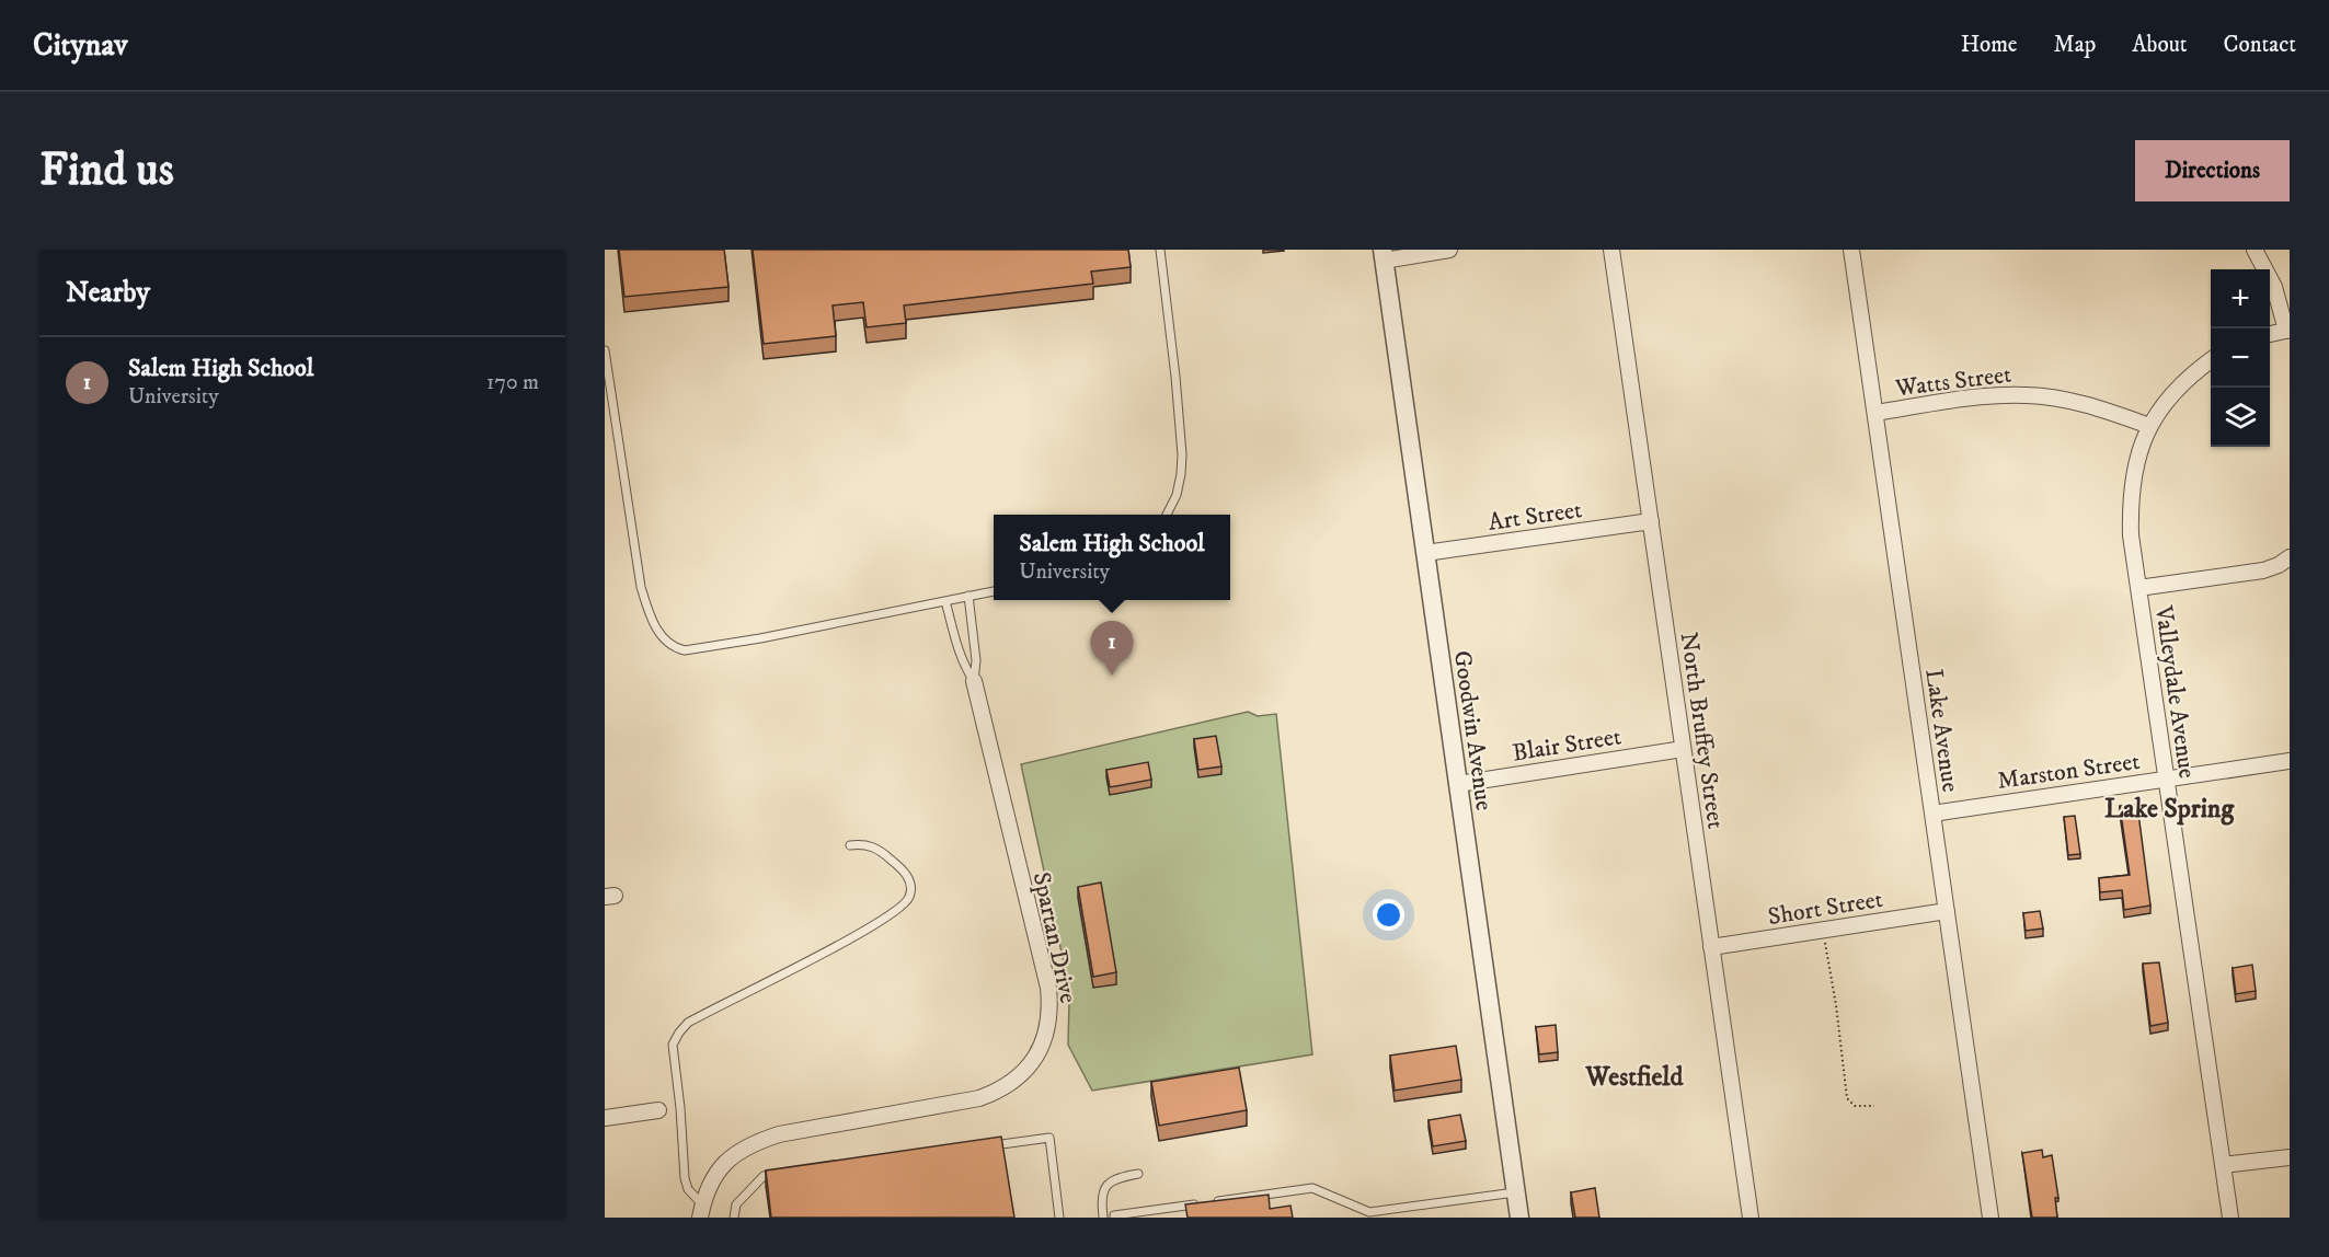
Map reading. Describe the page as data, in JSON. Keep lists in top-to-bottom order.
{
  "streets": {
    "street": [
      "Watts Street",
      "Art Street",
      "Valleydale Avenue",
      "Goodwin Avenue",
      "North Bruffey Street",
      "Lake Avenue",
      "Blair Street",
      "Marston Street",
      "Short Street",
      "Spartan Drive"
    ]
  },
  "crossings": [
    ["Watts Street", "Valleydale Avenue"],
    ["Watts Street", "Lake Avenue"],
    ["Art Street", "Goodwin Avenue"],
    ["Art Street", "North Bruffey Street"],
    ["Valleydale Avenue", "Marston Street"],
    ["Goodwin Avenue", "Blair Street"],
    ["North Bruffey Street", "Blair Street"],
    ["North Bruffey Street", "Short Street"],
    ["Lake Avenue", "Marston Street"],
    ["Lake Avenue", "Short Street"]
  ],
  "districts": ["Lake Spring", "Westfield"],
  "page": {
    "header": "Citynav",
    "nav": [
      "Home",
      "Map",
      "About",
      "Contact"
    ],
    "buttons": "Directions",
    "title": "Find us",
    "heading": "Nearby",
    "map_buttons": ["+", "−"],
    "list": [
      {
        "mark": "1",
        "name": "Salem High School",
        "note": "University",
        "value": "170 m"
      }
    ],
    "popup": ["Salem High School", "University"],
    "pins": "1"
  }
}
